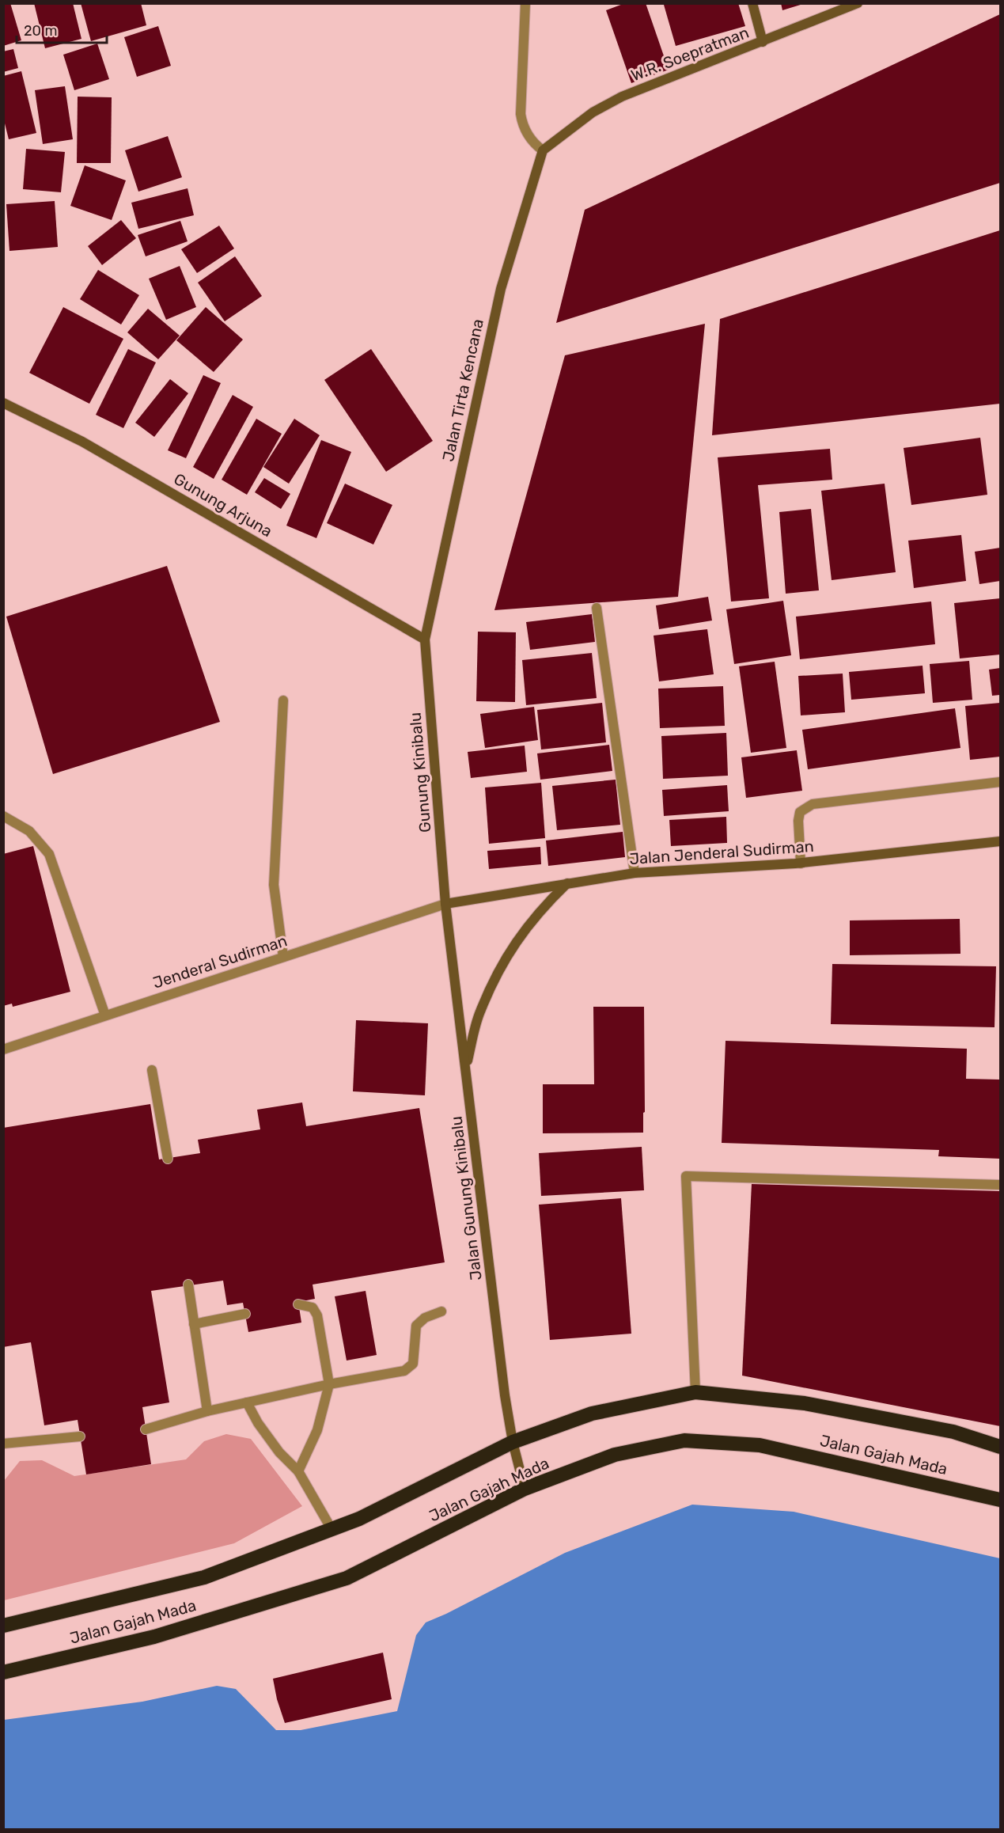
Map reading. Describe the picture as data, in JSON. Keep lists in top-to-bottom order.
{
  "streets": {
    "highway": ["Jalan Gajah Mada"],
    "street": [
      "W.R. Soepratman",
      "Jalan Tirta Kencana",
      "Gunung Arjuna",
      "Gunung Kinibalu",
      "Jalan Jenderal Sudirman",
      "Jenderal Sudirman",
      "Jalan Gunung Kinibalu"
    ]
  },
  "crossings": [
    ["W.R. Soepratman", "Jalan Tirta Kencana"],
    ["Jalan Tirta Kencana", "Gunung Arjuna"],
    ["Jalan Tirta Kencana", "Gunung Kinibalu"],
    ["Gunung Arjuna", "Gunung Kinibalu"],
    ["Gunung Kinibalu", "Jalan Jenderal Sudirman"],
    ["Gunung Kinibalu", "Jenderal Sudirman"],
    ["Gunung Kinibalu", "Jalan Gunung Kinibalu"],
    ["Jalan Jenderal Sudirman", "Jenderal Sudirman"],
    ["Jalan Jenderal Sudirman", "Jalan Gunung Kinibalu"],
    ["Jenderal Sudirman", "Jalan Gunung Kinibalu"],
    ["Jalan Gunung Kinibalu", "Jalan Gajah Mada"]
  ],
  "scale_bar": "20 m"
}
